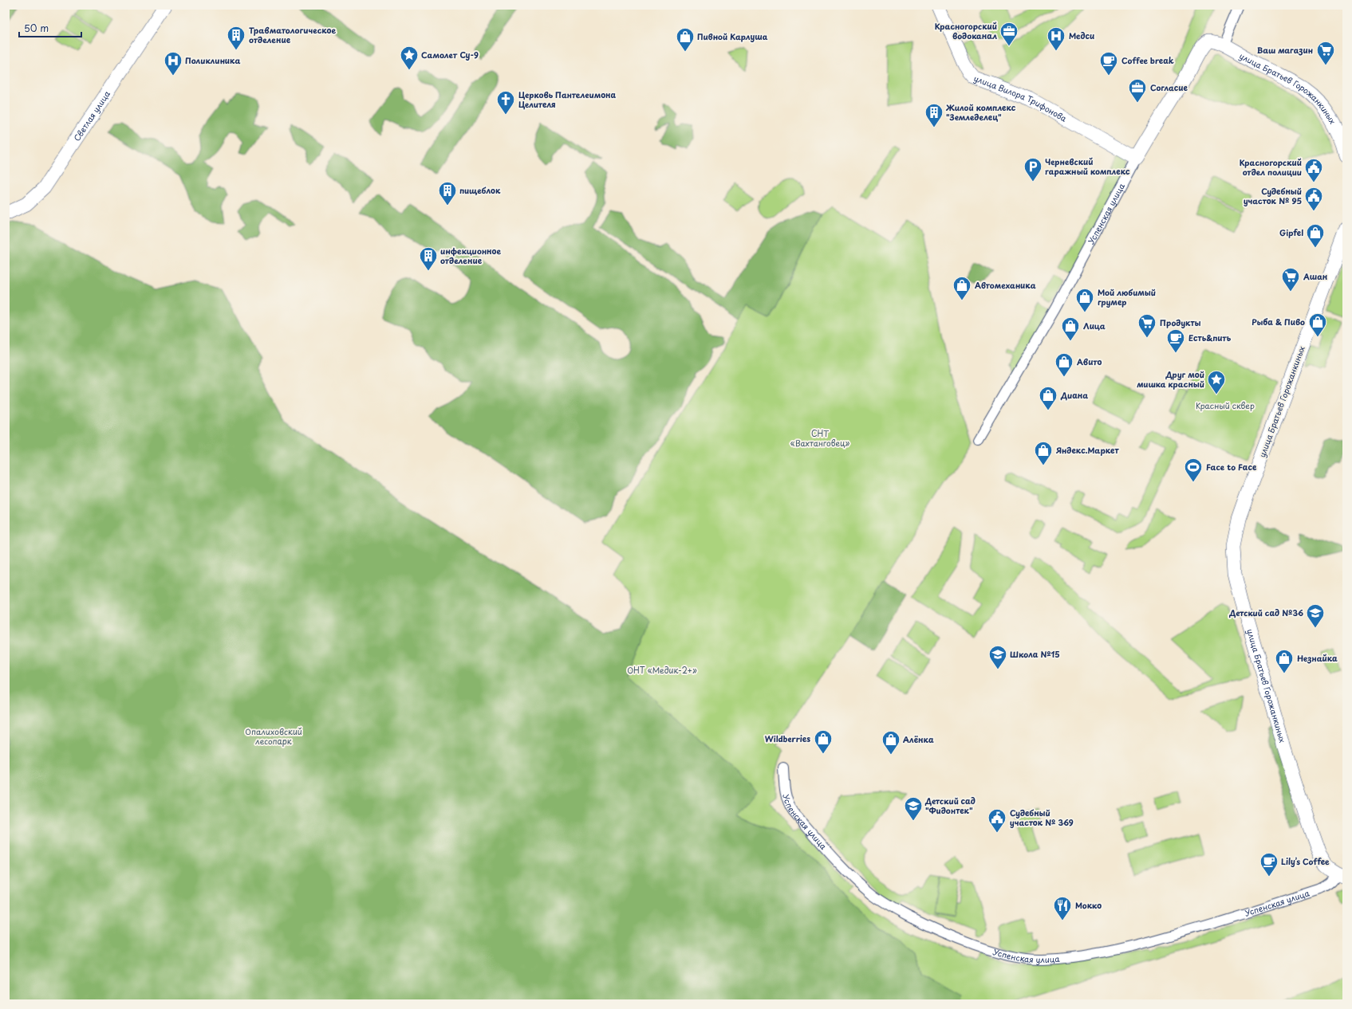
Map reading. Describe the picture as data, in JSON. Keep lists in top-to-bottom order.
{
  "streets": {
    "street": [
      "улица Братьев Горожанкиных",
      "улица Вилора Трифонова",
      "Светлая улица",
      "Успенская улица"
    ]
  },
  "crossings": [
    ["улица Братьев Горожанкиных", "Успенская улица"],
    ["улица Вилора Трифонова", "Успенская улица"]
  ],
  "parks": [
    "Красный сквер",
    "СНТ «Вахтанговец»",
    "ОНТ «Медик-2+»",
    "Опалиховский лесопарк"
  ],
  "places": {
    "office": ["Красногорский водоканал", "Согласие"],
    "building": [
      "Травматологическое отделение",
      "Жилой комплекс \"Земледелец\"",
      "пищеблок",
      "инфекционное отделение"
    ],
    "hospital": ["Медси", "Поликлиника"],
    "shop": [
      "Пивной Карлуша",
      "Gipfel",
      "Автомеханика",
      "Мой любимый грумер",
      "Рыба & Пиво",
      "Лица",
      "Авито",
      "Диана",
      "Яндекс.Маркет",
      "Незнайка",
      "Wildberries",
      "Алёнка"
    ],
    "supermarket": ["Ваш магазин", "Ашан", "Продукты"],
    "place": ["Самолет Су-9", "Друг мой мишка красный"],
    "cafe": ["Coffee break", "Есть&пить", "Lily’s Coffee"],
    "church": ["Церковь Пантелеимона Целителя"],
    "parking": ["Черневский гаражный комплекс"],
    "public building": ["Красногорский отдел полиции", "Судебный участок № 95", "Судебный участок № 369"],
    "sports": ["Face to Face"],
    "school or university": ["Детский сад №36", "Школа №15", "Детский сад \"Фидонтек\""],
    "restaurant": ["Мокко"]
  },
  "scale_bar": "50 m"
}
